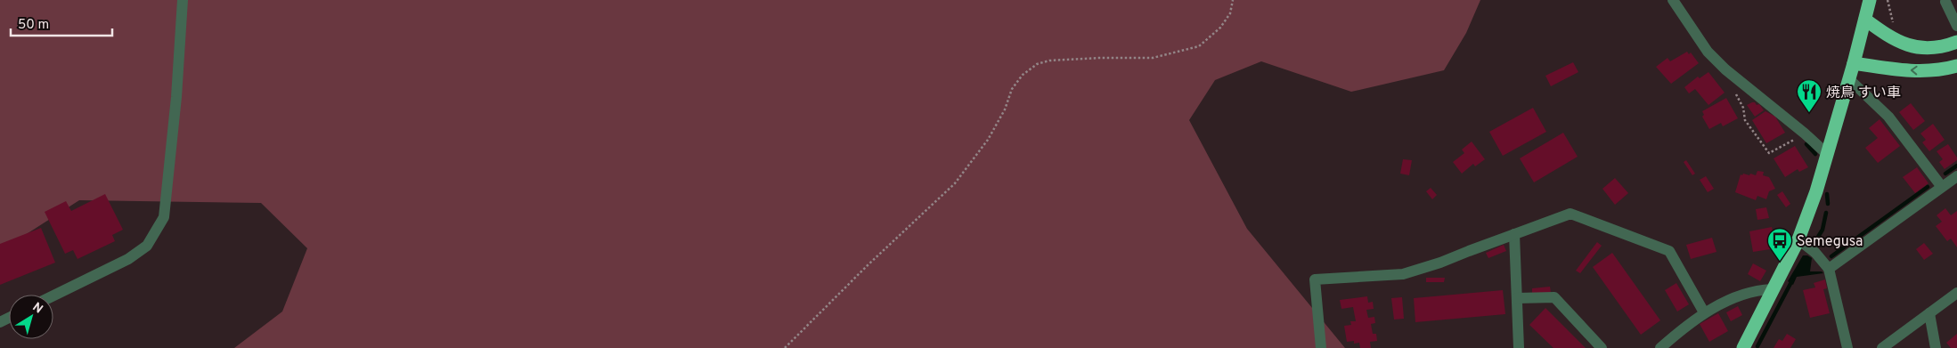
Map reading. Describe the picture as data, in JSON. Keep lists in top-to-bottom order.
{
  "places": {
    "restaurant": ["焼鳥 すい車"],
    "bus stop": ["Semegusa"]
  },
  "scale_bar": "50 m",
  "north": "top right"
}
